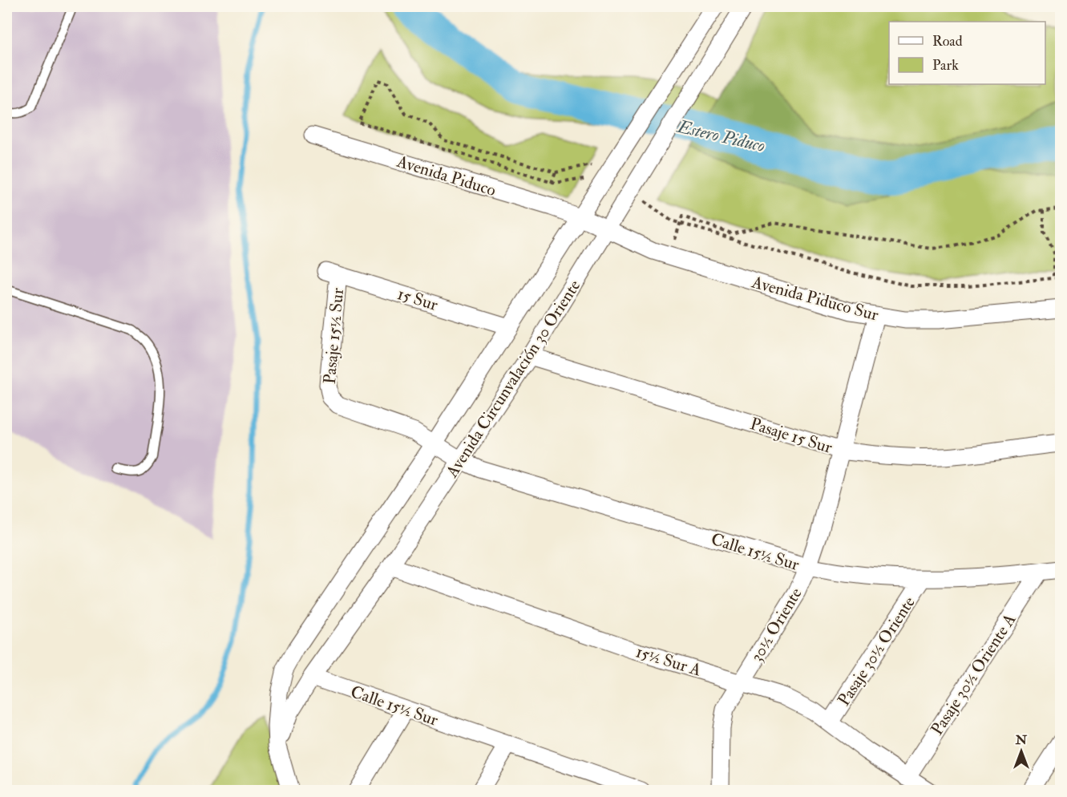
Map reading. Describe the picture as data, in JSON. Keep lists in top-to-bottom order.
{
  "streets": {
    "street": [
      "Avenida Piduco",
      "Avenida Piduco Sur",
      "15 Sur",
      "Pasaje 15½ Sur",
      "Avenida Circunvalación 30 Oriente",
      "Pasaje 15 Sur",
      "Calle 15½ Sur",
      "30½ Oriente",
      "Pasaje 30½ Oriente",
      "15½ Sur A",
      "Pasaje 30½ Oriente A"
    ]
  },
  "crossings": [
    ["Avenida Piduco", "Avenida Piduco Sur"],
    ["Avenida Piduco", "Avenida Circunvalación 30 Oriente"],
    ["Avenida Piduco Sur", "Avenida Circunvalación 30 Oriente"],
    ["Avenida Piduco Sur", "30½ Oriente"],
    ["15 Sur", "Pasaje 15½ Sur"],
    ["15 Sur", "Avenida Circunvalación 30 Oriente"],
    ["Pasaje 15½ Sur", "Avenida Circunvalación 30 Oriente"],
    ["Pasaje 15½ Sur", "Calle 15½ Sur"],
    ["Avenida Circunvalación 30 Oriente", "Pasaje 15 Sur"],
    ["Avenida Circunvalación 30 Oriente", "Calle 15½ Sur"],
    ["Avenida Circunvalación 30 Oriente", "15½ Sur A"],
    ["Pasaje 15 Sur", "30½ Oriente"],
    ["Calle 15½ Sur", "30½ Oriente"],
    ["Calle 15½ Sur", "Pasaje 30½ Oriente"],
    ["Calle 15½ Sur", "Pasaje 30½ Oriente A"],
    ["30½ Oriente", "15½ Sur A"],
    ["Pasaje 30½ Oriente", "15½ Sur A"],
    ["15½ Sur A", "Pasaje 30½ Oriente A"]
  ],
  "water": ["Estero Piduco"],
  "legend": ["Road", "Park"],
  "north": "top"
}
